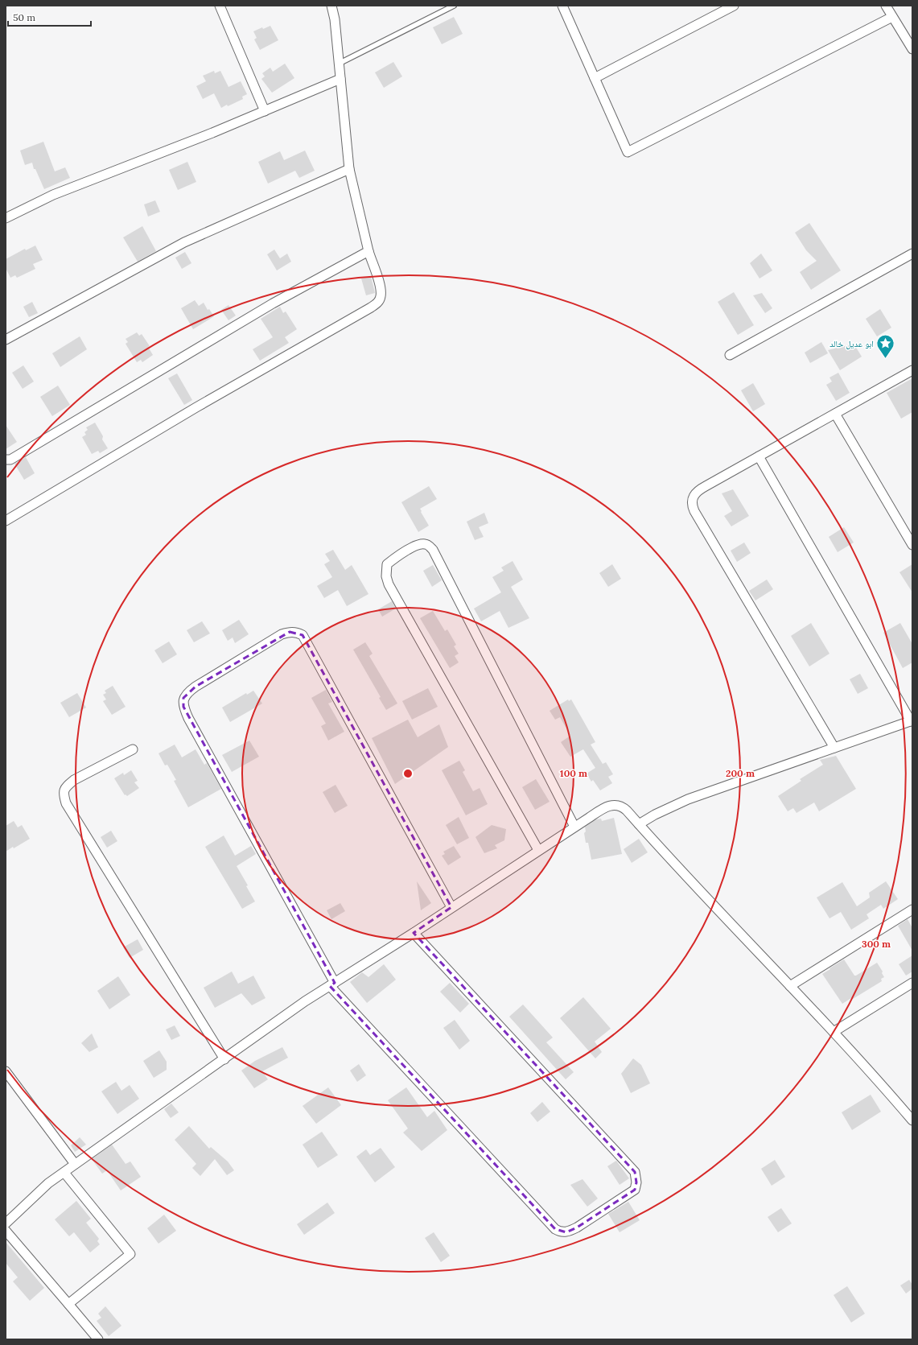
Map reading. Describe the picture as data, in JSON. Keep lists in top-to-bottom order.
{
  "places": {
    "place": ["ابو عديل خالد"]
  },
  "scale_bar": "50 m",
  "rings": ["100 m", "200 m", "300 m"]
}
